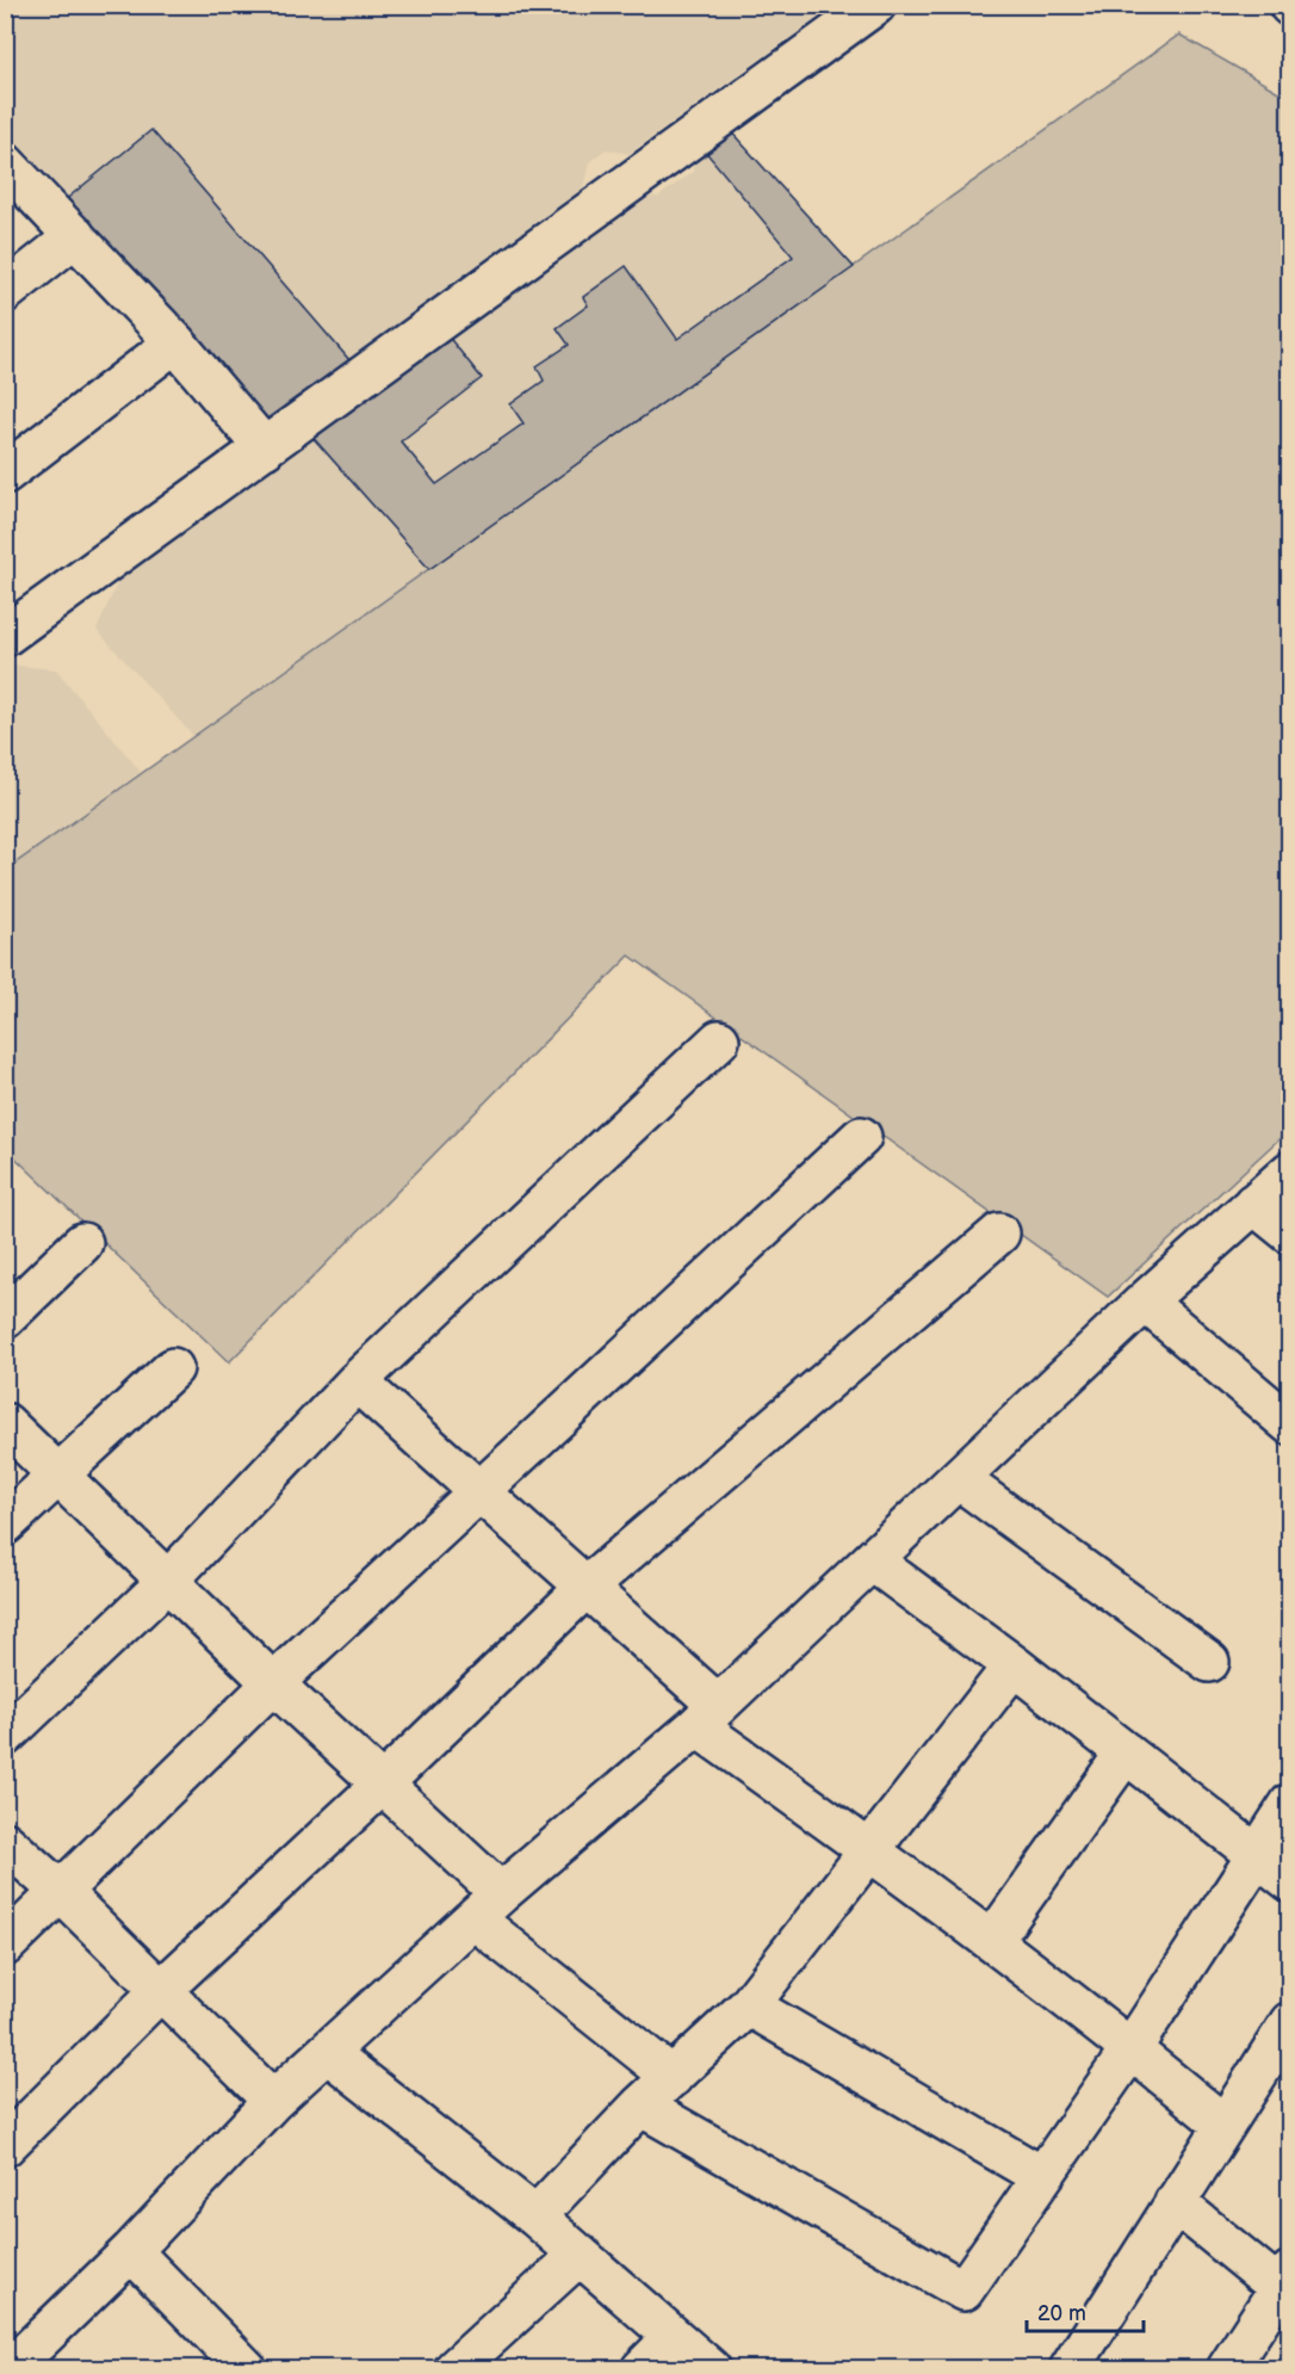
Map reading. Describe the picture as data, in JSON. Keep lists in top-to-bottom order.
{
  "scale_bar": "20 m"
}
